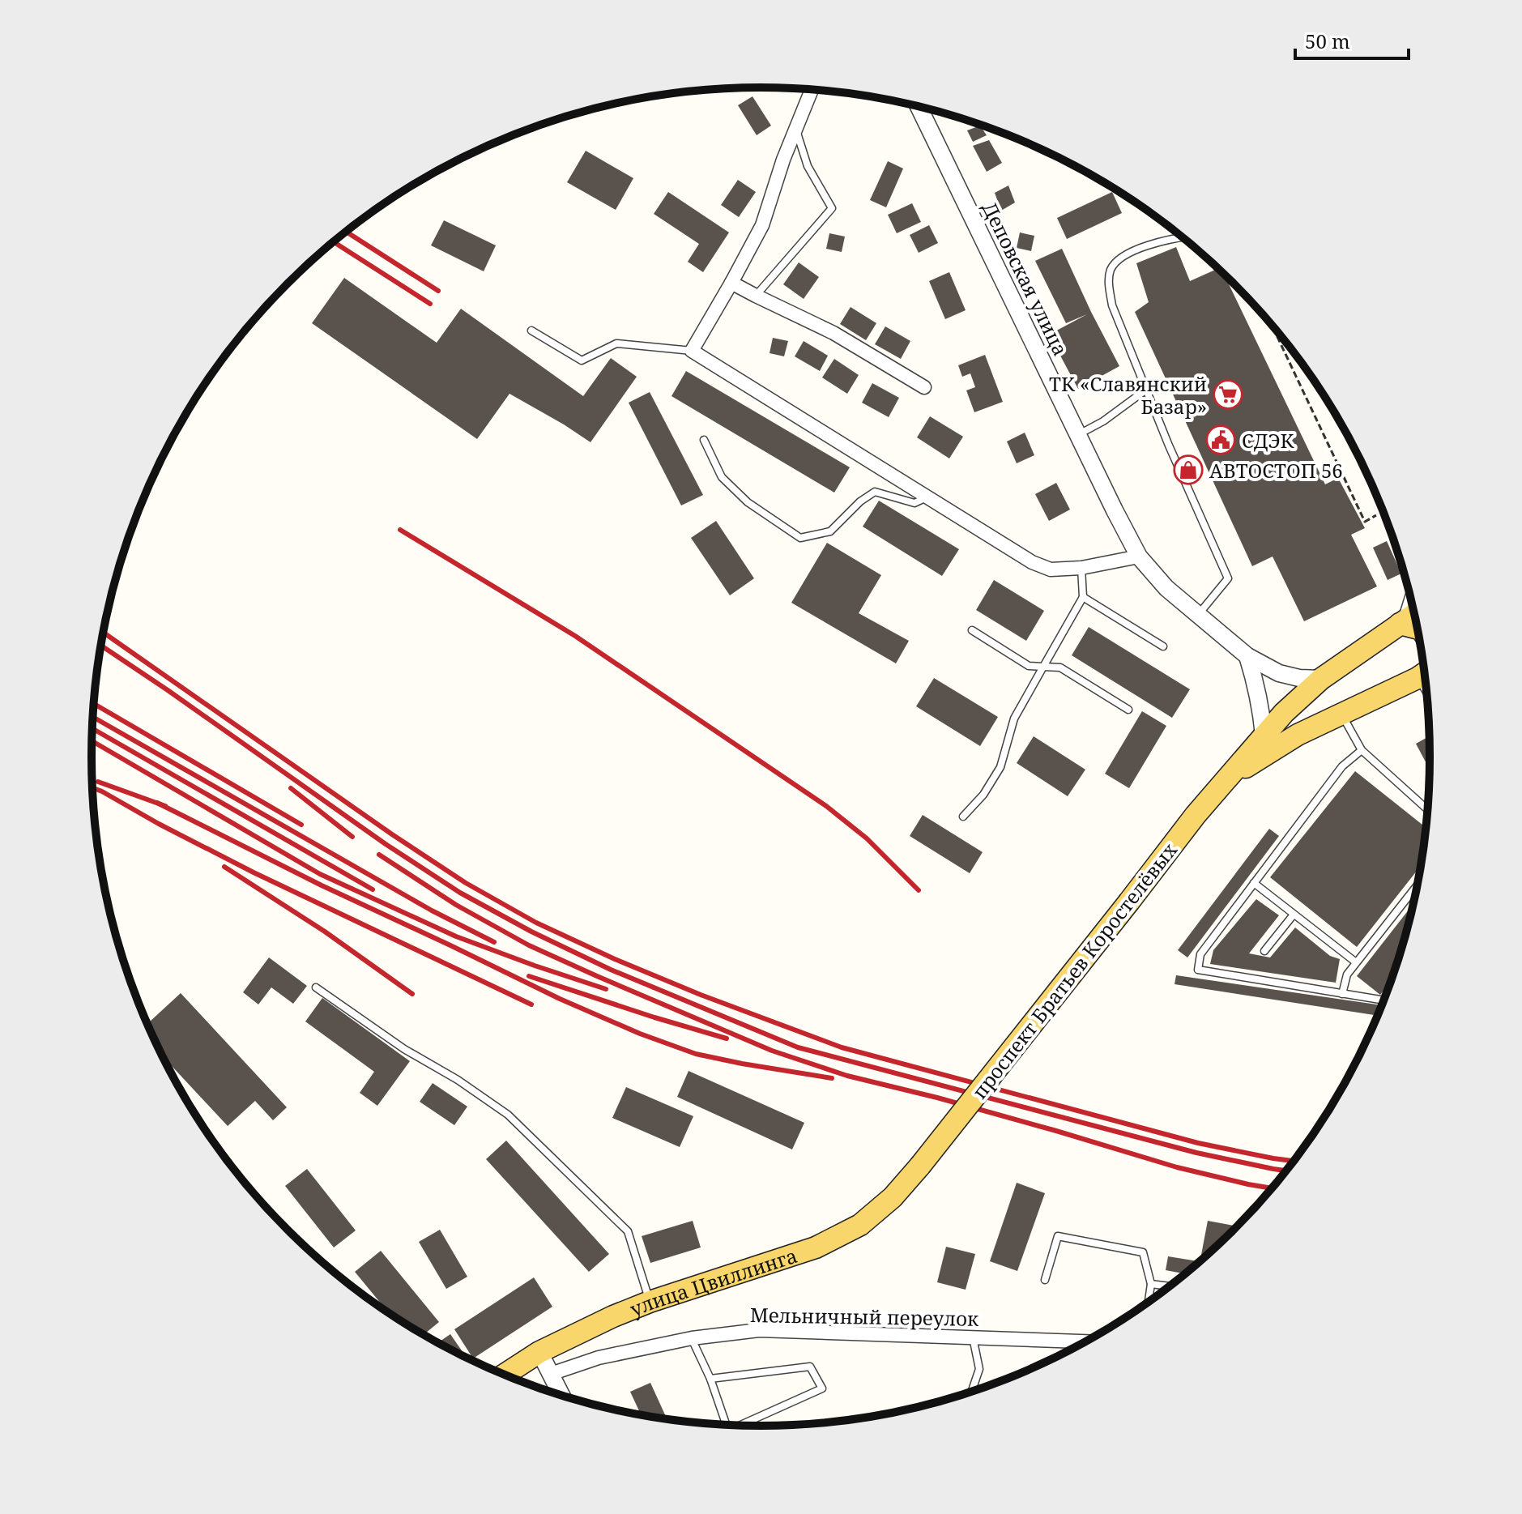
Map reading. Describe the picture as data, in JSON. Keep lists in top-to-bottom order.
{
  "streets": {
    "main road": ["проспект Братьев Коростелёвых", "улица Цвиллинга"],
    "street": ["Деповская улица", "Мельничный переулок"]
  },
  "crossings": [
    ["Деповская улица", "проспект Братьев Коростелёвых"],
    ["проспект Братьев Коростелёвых", "улица Цвиллинга"]
  ],
  "places": {
    "supermarket": ["ТК «Славянский Базар»"],
    "public building": ["СДЭК"],
    "shop": ["АВТОСТОП 56"]
  },
  "scale_bar": "50 m"
}
